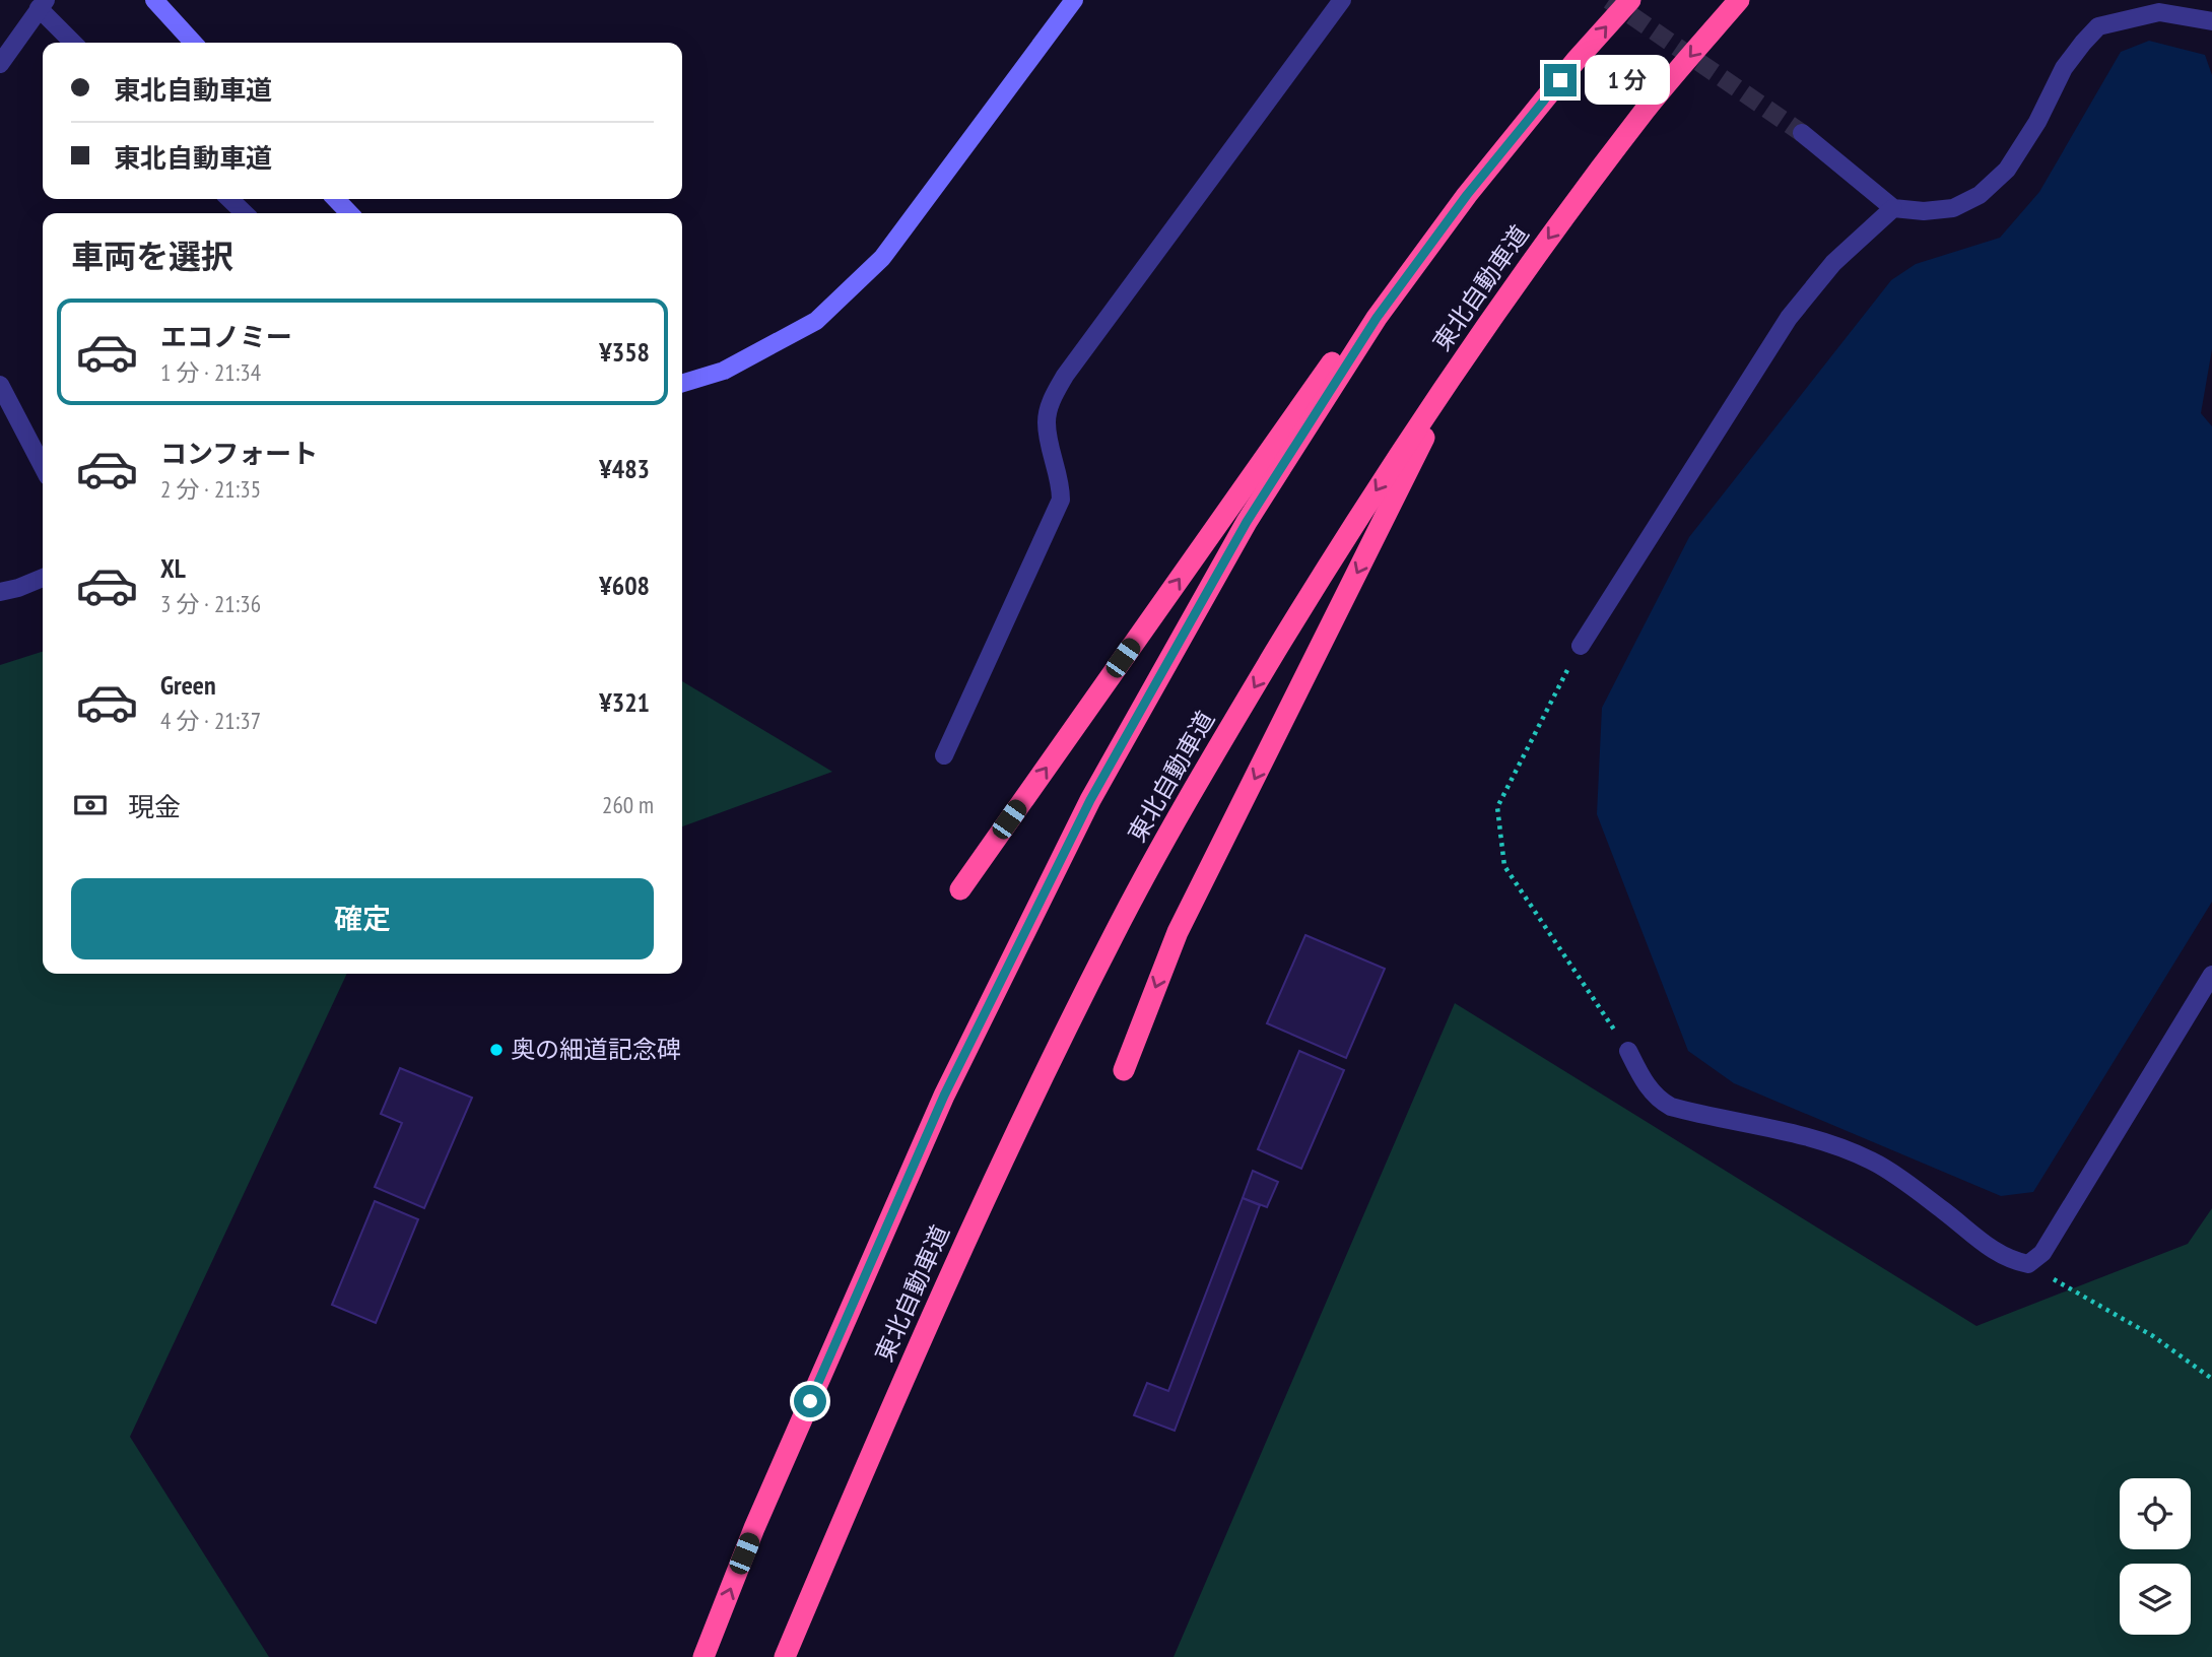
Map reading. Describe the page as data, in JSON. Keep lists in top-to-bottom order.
{
  "streets": {
    "highway": ["東北自動車道"]
  },
  "places": ["奥の細道記念碑"],
  "page": {
    "banner": ["東北自動車道", "東北自動車道"],
    "bubble": "1 分",
    "heading": "車両を選択",
    "list": [
      {
        "name": "エコノミー",
        "note": "1 分 · 21:34",
        "value": "¥358"
      },
      {
        "name": "コンフォート",
        "note": "2 分 · 21:35",
        "value": "¥483"
      },
      {
        "name": "XL",
        "note": "3 分 · 21:36",
        "value": "¥608"
      },
      {
        "name": "Green",
        "note": "4 分 · 21:37",
        "value": "¥321"
      }
    ],
    "pay": ["現金", "260 m"],
    "buttons": "確定"
  }
}
